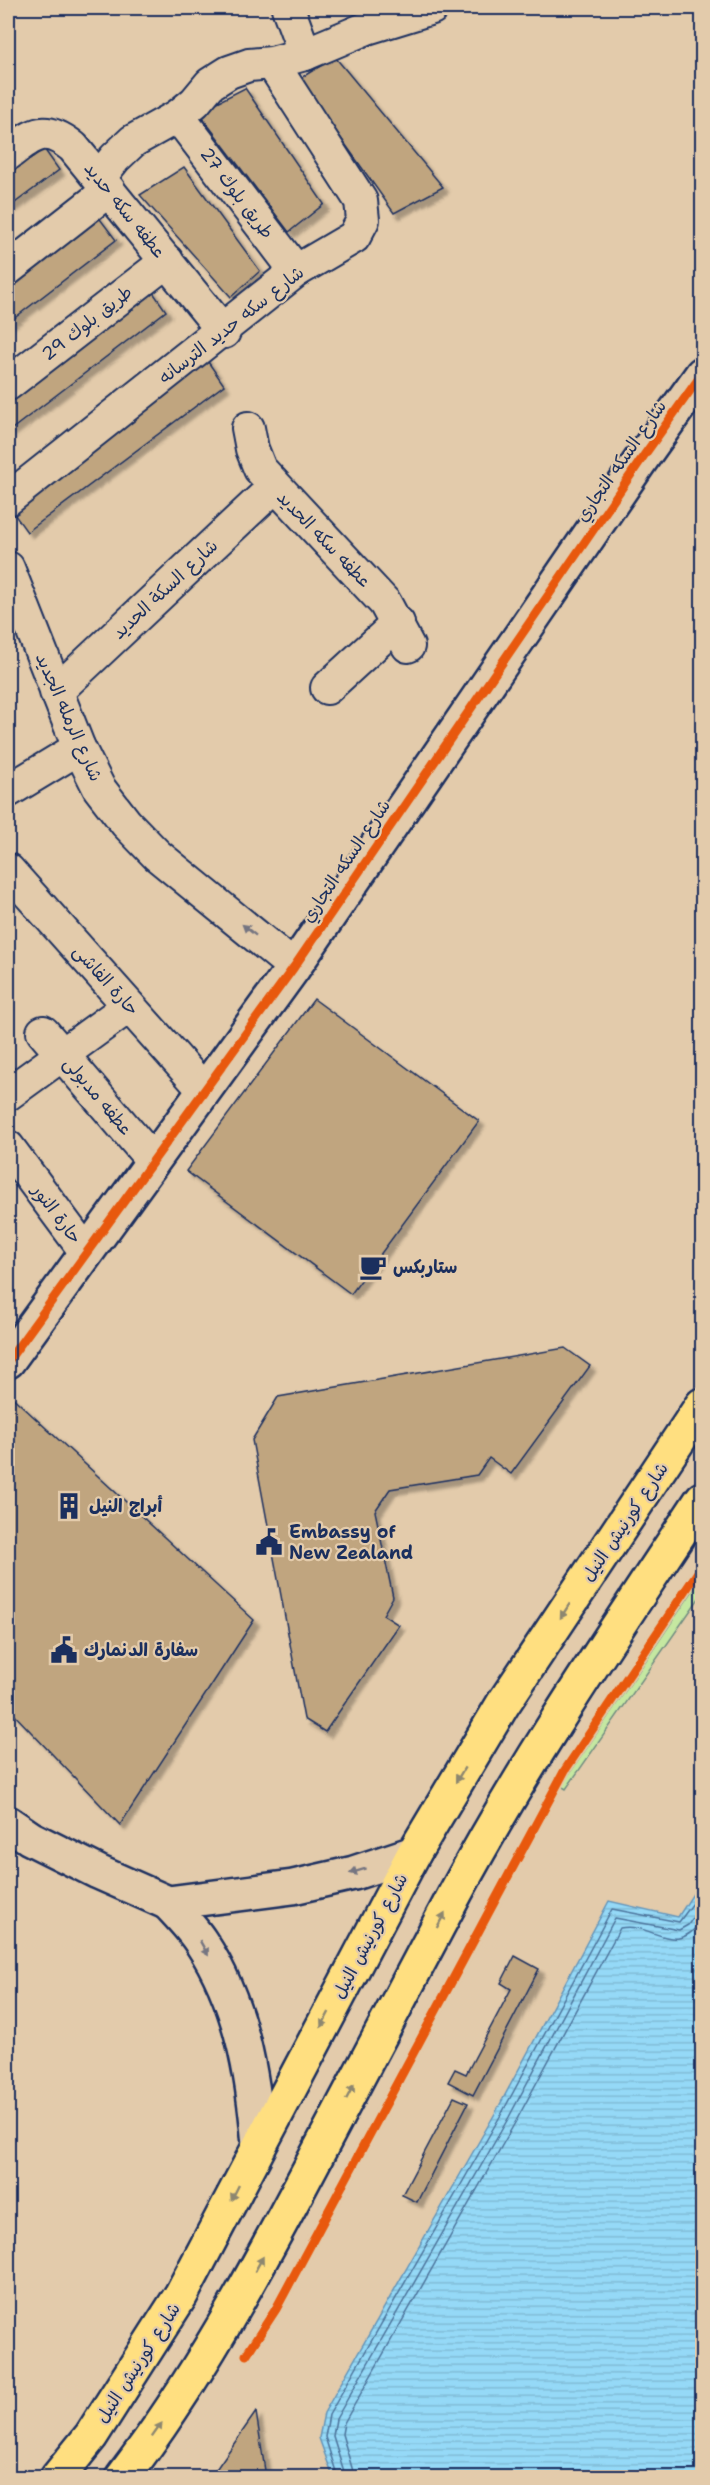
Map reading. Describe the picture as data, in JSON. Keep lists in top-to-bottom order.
{
  "streets": {
    "highway": ["شارع كورنيش النيل"],
    "street": [
      "طريق بلوك 27",
      "عطفه سكه حديد",
      "طريق بلوك 29",
      "شارع سكه حديد الترسانه",
      "شارع السكه التجاري",
      "عطفه سكه الحديد",
      "شارع السكة الحديد",
      "شارع الرمله الجديد",
      "حارة الفاشى",
      "عطفه مدبولى",
      "حارة النور"
    ]
  },
  "crossings": [
    ["طريق بلوك 27", "شارع سكه حديد الترسانه"],
    ["عطفه سكه حديد", "طريق بلوك 29"],
    ["عطفه سكه حديد", "شارع سكه حديد الترسانه"],
    ["شارع السكه التجاري", "شارع الرمله الجديد"],
    ["شارع السكه التجاري", "حارة الفاشى"],
    ["شارع السكه التجاري", "عطفه مدبولى"],
    ["شارع السكه التجاري", "حارة النور"],
    ["عطفه سكه الحديد", "شارع السكة الحديد"],
    ["شارع السكة الحديد", "شارع الرمله الجديد"]
  ],
  "one_way": ["شارع الرمله الجديد"],
  "places": {
    "cafe": ["ستاربكس"],
    "building": ["أبراج النيل"],
    "public building": ["Embassy of New Zealand", "سفارة الدنمارك"]
  }
}
